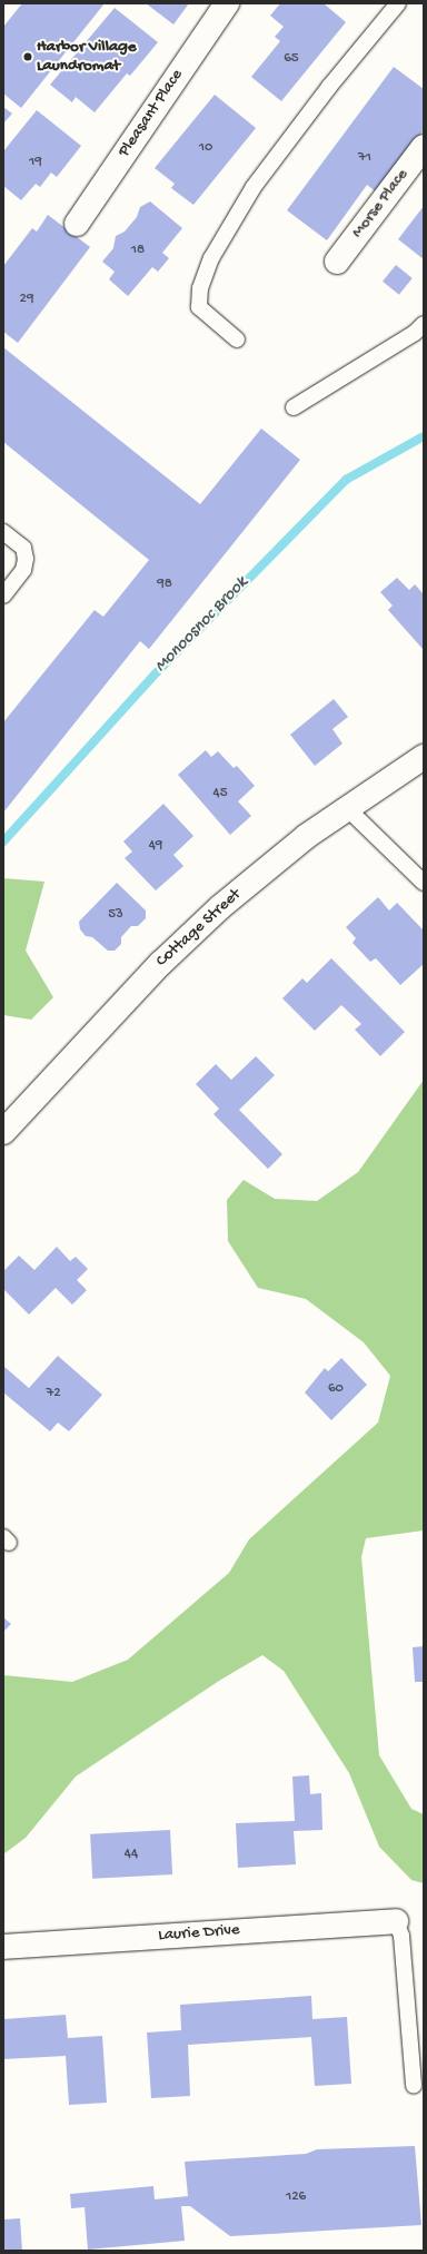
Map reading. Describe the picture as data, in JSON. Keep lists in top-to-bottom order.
{
  "streets": {
    "street": [
      "Pleasant Place",
      "Morse Place",
      "Cottage Street",
      "Laurie Drive"
    ]
  },
  "water": ["Monoosnoc Brook"],
  "places": ["Harbor Village Laundromat"],
  "house_numbers": [
    "65",
    "10",
    "71",
    "19",
    "18",
    "29",
    "98",
    "45",
    "49",
    "53",
    "60",
    "72",
    "44",
    "126"
  ]
}
